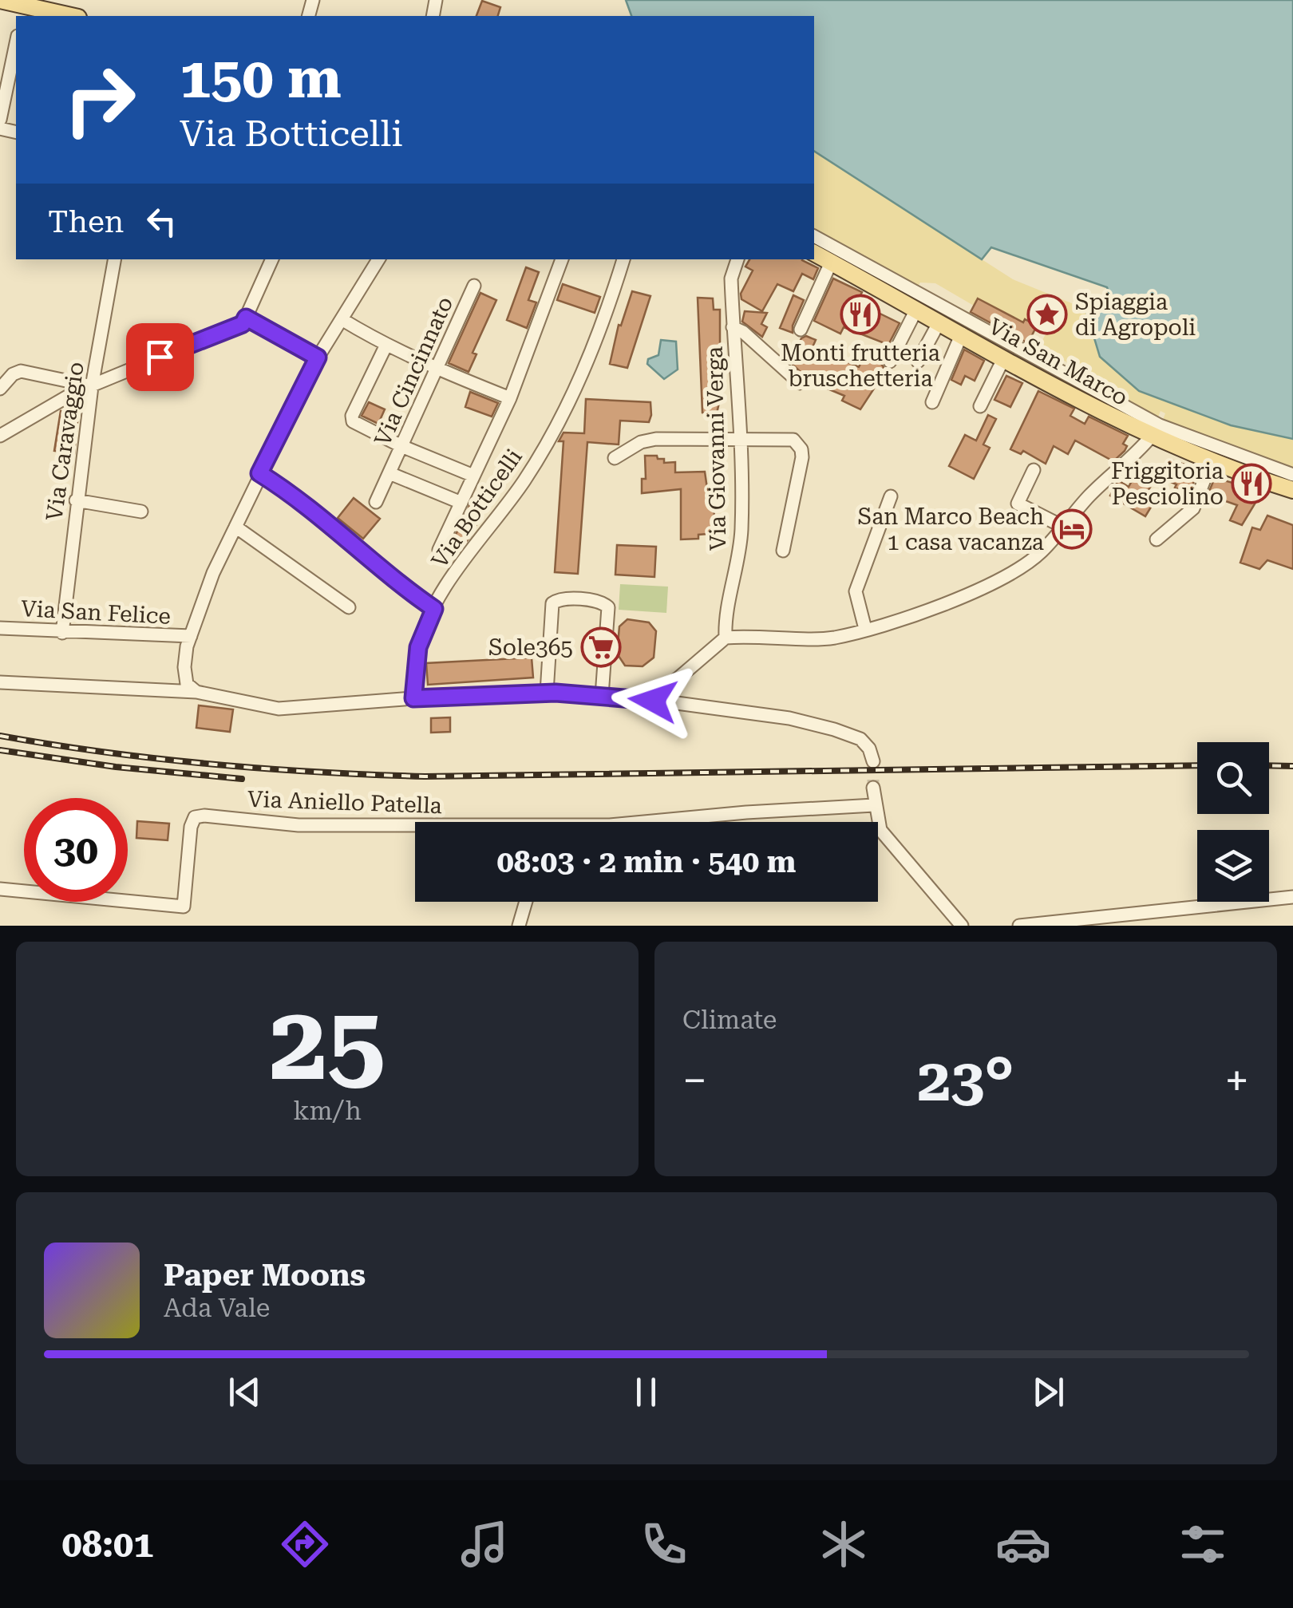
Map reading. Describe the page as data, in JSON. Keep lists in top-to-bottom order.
{
  "streets": {
    "main road": ["Via San Marco"],
    "street": [
      "Via Cincinnato",
      "Via Caravaggio",
      "Via Giovanni Verga",
      "Via Botticelli",
      "Via San Felice",
      "Via Aniello Patella"
    ]
  },
  "crossings": [
    ["Via Cincinnato", "Via Botticelli"],
    ["Via Caravaggio", "Via San Felice"]
  ],
  "places": {
    "restaurant": ["Monti frutteria bruschetteria", "Friggitoria Pesciolino"],
    "place": ["Spiaggia di Agropoli"],
    "hotel": ["San Marco Beach 1 casa vacanza"],
    "supermarket": ["Sole365"]
  },
  "page": {
    "turn": ["150 m", "Via Botticelli"],
    "then": "Then",
    "limit": "30",
    "trip": "08:03 · 2 min · 540 m",
    "tile": [
      ["25", "km/h"],
      "Climate"
    ],
    "heat": ["−", "23°", "+"],
    "song": ["Paper Moons", "Ada Vale"],
    "tabs": "08:01"
  }
}
